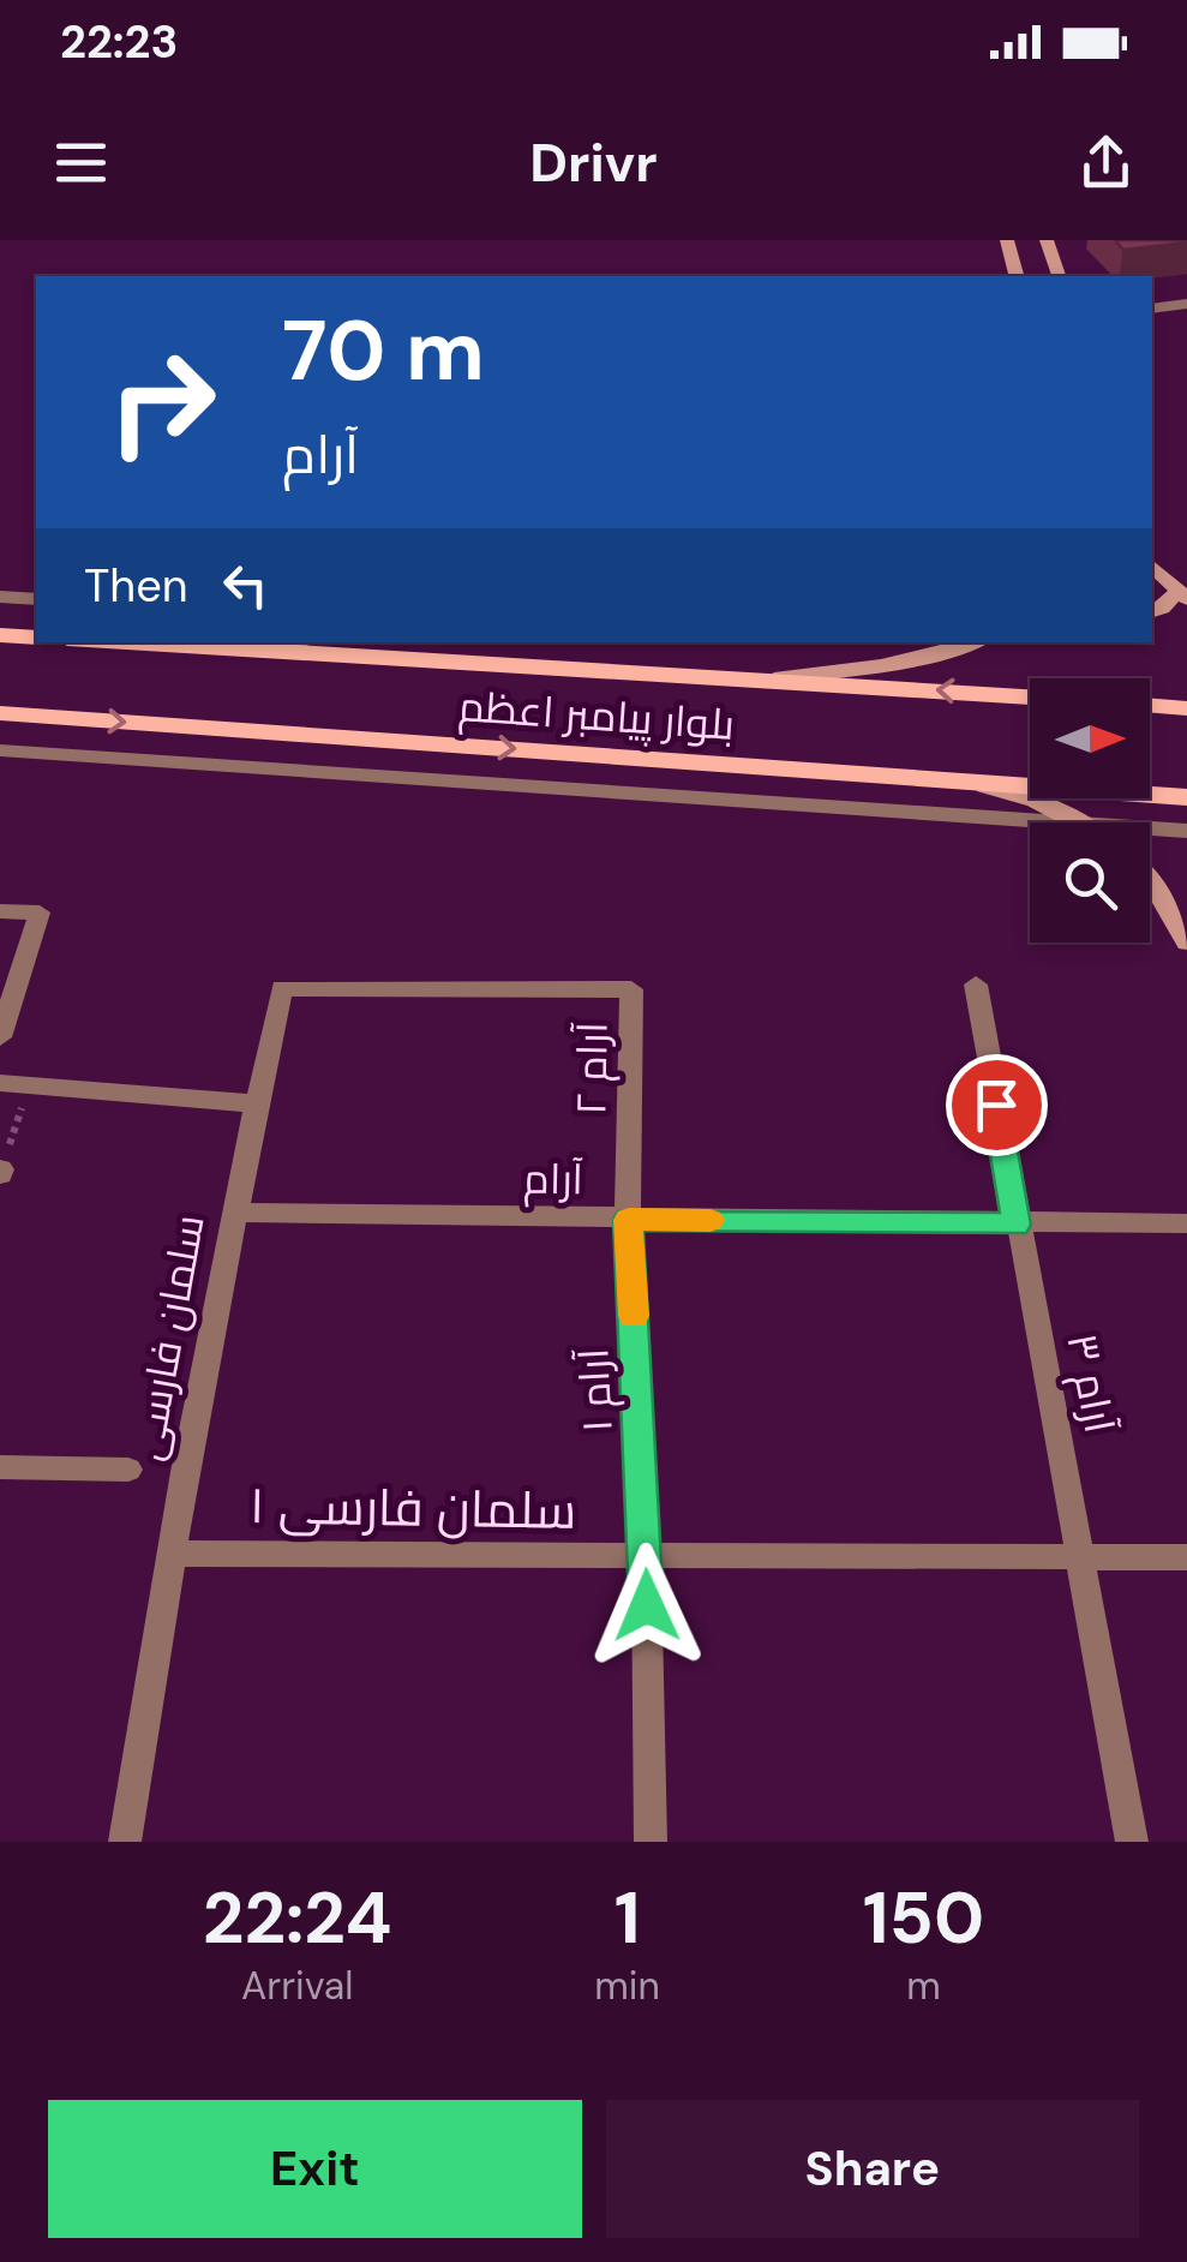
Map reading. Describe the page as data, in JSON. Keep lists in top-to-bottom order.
{
  "streets": {
    "main road": ["بلوار پیامبر اعظم"],
    "street": [
      "آرام ۲",
      "آرام",
      "سلمان فارسی",
      "آرام ۳",
      "آرام ۱",
      "سلمان فارسی ۱"
    ]
  },
  "crossings": [
    ["آرام ۲", "آرام"],
    ["آرام ۲", "سلمان فارسی"],
    ["آرام ۲", "آرام ۱"],
    ["آرام", "سلمان فارسی"],
    ["آرام", "آرام ۳"],
    ["آرام", "آرام ۱"],
    ["سلمان فارسی", "سلمان فارسی ۱"],
    ["آرام ۳", "سلمان فارسی ۱"],
    ["آرام ۱", "سلمان فارسی ۱"]
  ],
  "north": "right",
  "page": {
    "status": "22:23",
    "header": "Drivr",
    "turn": ["70 m", "آرام"],
    "then": "Then",
    "eta": [
      "22:24",
      "Arrival",
      "1",
      "min",
      "150",
      "m"
    ],
    "buttons": ["Exit", "Share"]
  }
}
